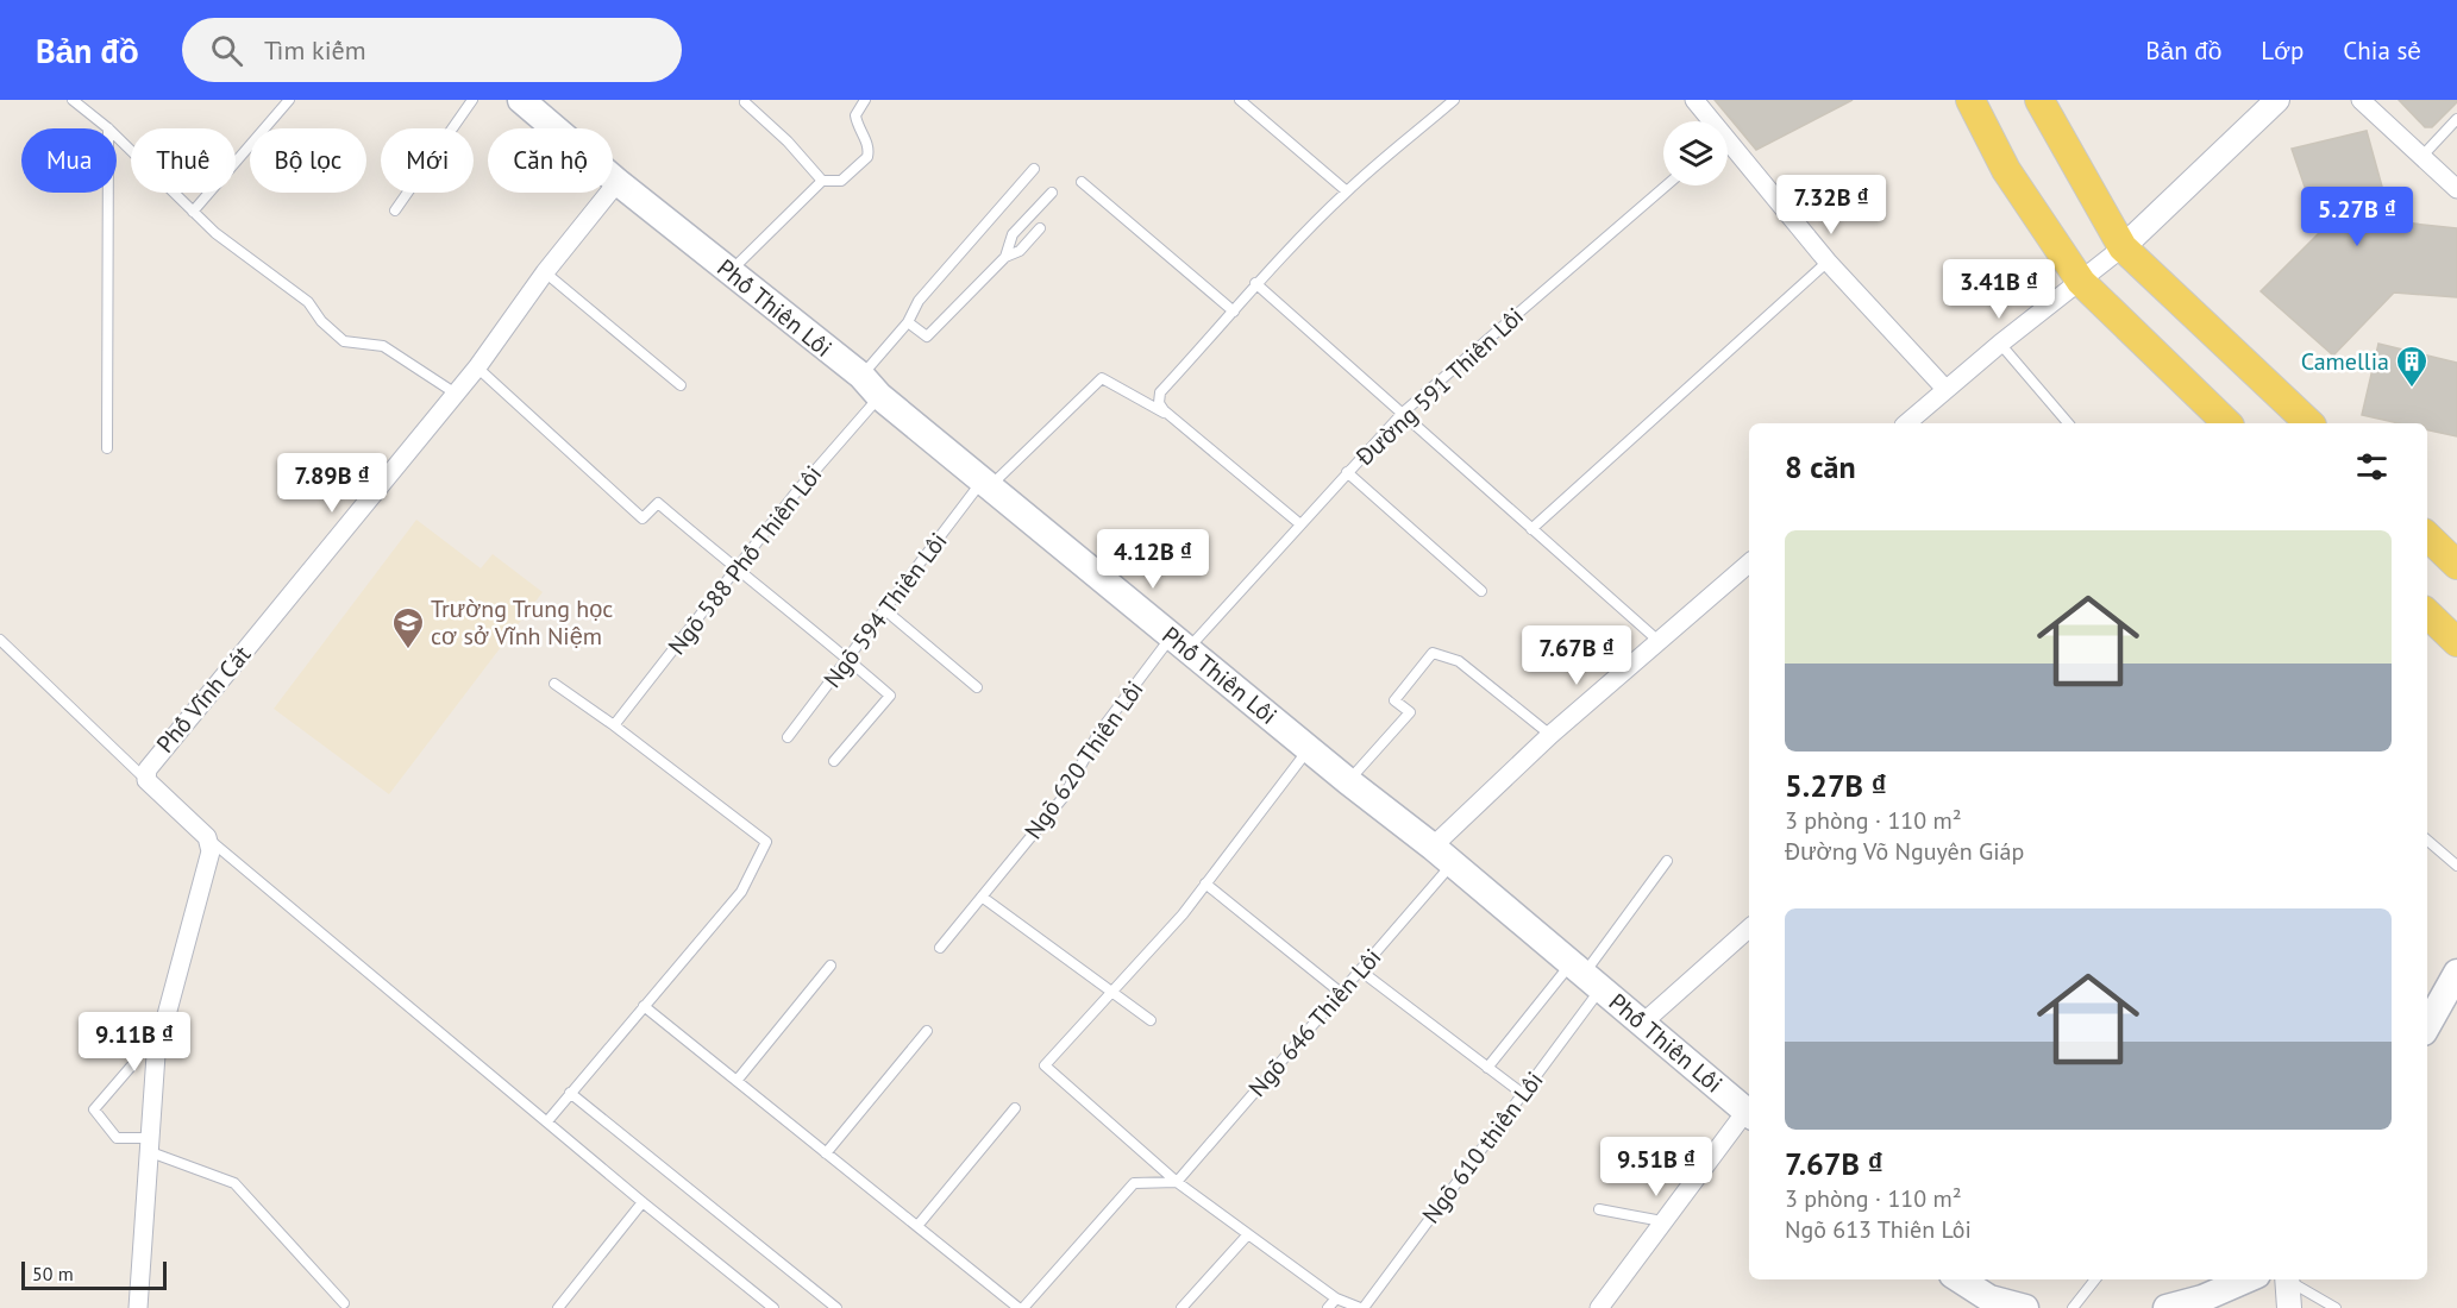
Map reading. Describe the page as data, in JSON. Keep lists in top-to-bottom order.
{
  "streets": {
    "main road": ["Phố Thiên Lôi"],
    "street": ["Phố Vĩnh Cát"],
    "lane": [
      "Đường 591 Thiên Lôi",
      "Ngõ 588 Phố Thiên Lôi",
      "Ngõ 594 Thiên Lôi",
      "Ngõ 620 Thiên Lôi",
      "Ngõ 646 Thiên Lôi",
      "Ngõ 610 thiên Lôi"
    ]
  },
  "crossings": [
    ["Phố Thiên Lôi", "Đường 591 Thiên Lôi"],
    ["Phố Thiên Lôi", "Ngõ 588 Phố Thiên Lôi"],
    ["Phố Thiên Lôi", "Ngõ 594 Thiên Lôi"],
    ["Phố Thiên Lôi", "Phố Vĩnh Cát"],
    ["Phố Thiên Lôi", "Ngõ 620 Thiên Lôi"],
    ["Phố Thiên Lôi", "Ngõ 646 Thiên Lôi"],
    ["Phố Thiên Lôi", "Ngõ 610 thiên Lôi"],
    ["Đường 591 Thiên Lôi", "Ngõ 620 Thiên Lôi"]
  ],
  "places": {
    "building": ["Camellia"],
    "school or university": ["Trường Trung học cơ sở Vĩnh Niệm"]
  },
  "scale_bar": "50 m",
  "page": {
    "header": "Bản đồ",
    "search": "Tìm kiếm",
    "nav": ["Bản đồ", "Lớp", "Chia sẻ"],
    "chip": [
      "Mua",
      "Thuê",
      "Bộ lọc",
      "Mới",
      "Căn hộ"
    ],
    "price": [
      "7.32B ₫",
      "5.27B ₫",
      "3.41B ₫",
      "7.89B ₫",
      "4.12B ₫",
      "7.67B ₫",
      "9.11B ₫",
      "9.51B ₫"
    ],
    "heading": "8 căn",
    "list": [
      {
        "name": "5.27B ₫",
        "note": "3 phòng · 110 m² · Đường Võ Nguyên Giáp"
      },
      {
        "name": "7.67B ₫",
        "note": "3 phòng · 110 m² · Ngõ 613 Thiên Lôi"
      }
    ],
    "scale": "50 m"
  }
}
